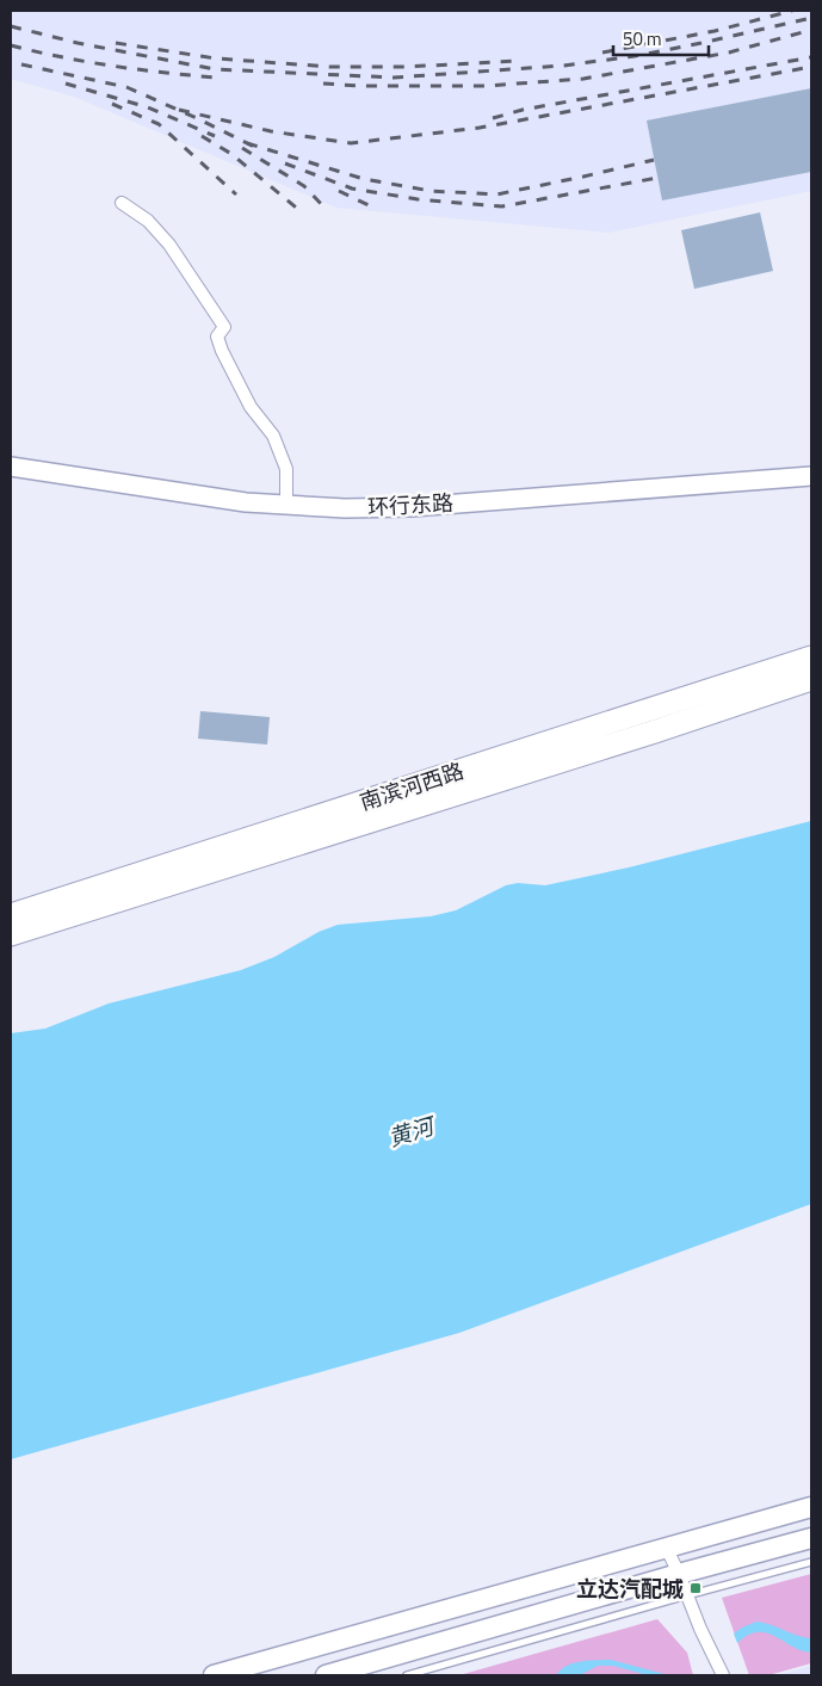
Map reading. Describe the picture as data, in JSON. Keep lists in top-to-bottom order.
{
  "streets": {
    "highway": ["南滨河西路"],
    "street": ["环行东路"]
  },
  "water": ["黄河"],
  "places": {
    "transit": ["立达汽配城"]
  },
  "scale_bar": "50 m"
}
